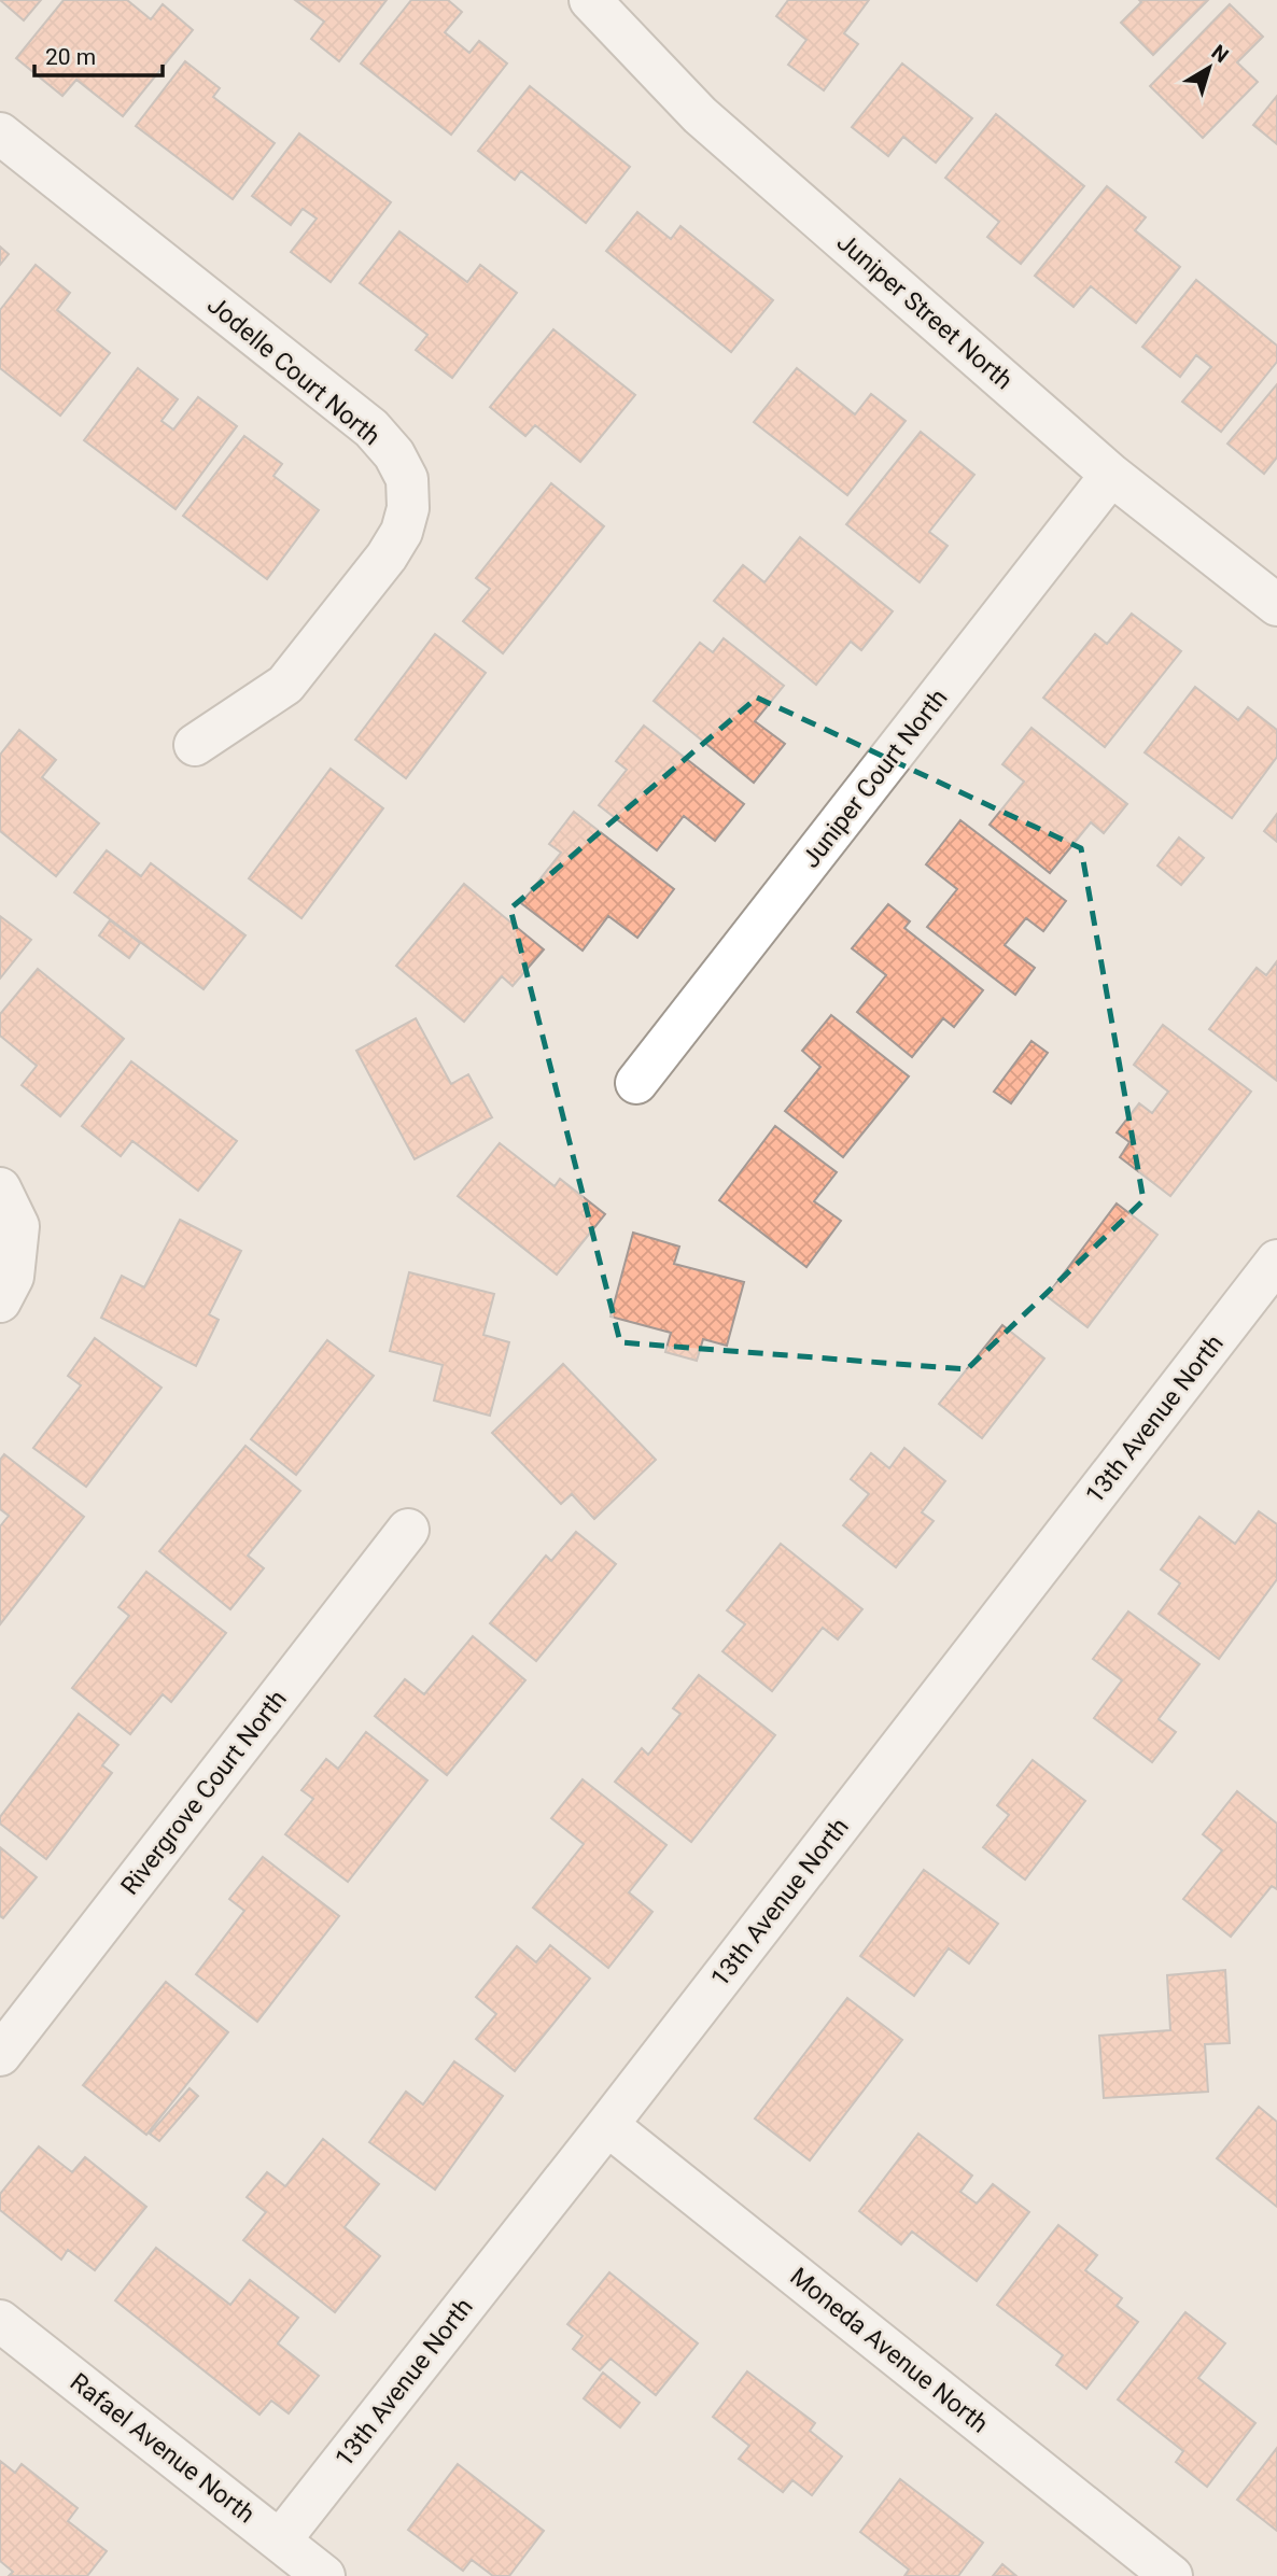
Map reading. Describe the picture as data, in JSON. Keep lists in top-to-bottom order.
{
  "streets": {
    "street": [
      "Juniper Street North",
      "Jodelle Court North",
      "Juniper Court North",
      "13th Avenue North",
      "Rivergrove Court North",
      "Moneda Avenue North",
      "Rafael Avenue North"
    ]
  },
  "crossings": [
    ["Juniper Street North", "Juniper Court North"],
    ["13th Avenue North", "Moneda Avenue North"],
    ["13th Avenue North", "Rafael Avenue North"]
  ],
  "scale_bar": "20 m",
  "north": "top right"
}
